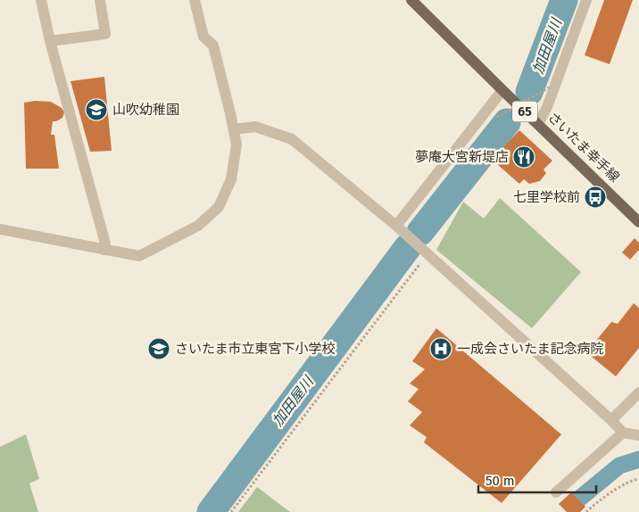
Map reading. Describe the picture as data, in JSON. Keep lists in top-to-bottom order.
{
  "streets": {
    "main road": ["65", "さいたま幸手線"]
  },
  "water": ["加田屋川"],
  "places": {
    "school or university": ["山吹幼稚園", "さいたま市立東宮下小学校"],
    "restaurant": ["夢庵大宮新堤店"],
    "bus stop": ["七里学校前"],
    "hospital": ["一成会さいたま記念病院"]
  },
  "scale_bar": "50 m"
}
